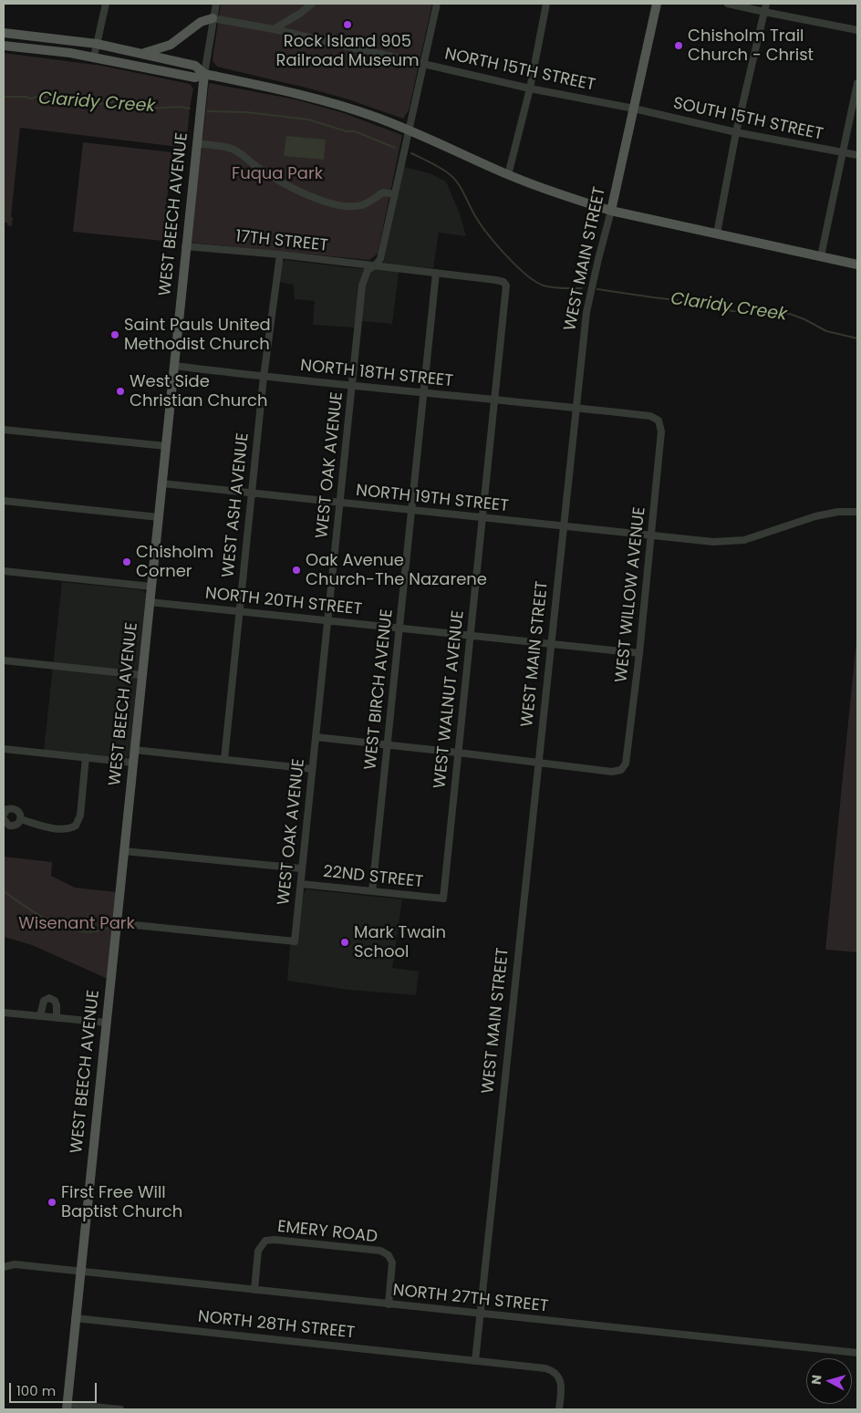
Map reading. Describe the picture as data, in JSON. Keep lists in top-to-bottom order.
{
  "streets": {
    "main road": ["WEST BEECH AVENUE", "WEST MAIN STREET"],
    "street": [
      "NORTH 15TH STREET",
      "SOUTH 15TH STREET",
      "17TH STREET",
      "NORTH 18TH STREET",
      "WEST OAK AVENUE",
      "NORTH 19TH STREET",
      "WEST ASH AVENUE",
      "WEST WILLOW AVENUE",
      "NORTH 20TH STREET",
      "WEST BIRCH AVENUE",
      "WEST WALNUT AVENUE",
      "22ND STREET",
      "EMERY ROAD",
      "NORTH 27TH STREET",
      "NORTH 28TH STREET"
    ]
  },
  "crossings": [
    ["NORTH 15TH STREET", "SOUTH 15TH STREET"],
    ["NORTH 15TH STREET", "WEST BEECH AVENUE"],
    ["NORTH 15TH STREET", "WEST MAIN STREET"],
    ["NORTH 15TH STREET", "WEST OAK AVENUE"],
    ["SOUTH 15TH STREET", "WEST MAIN STREET"],
    ["WEST BEECH AVENUE", "17TH STREET"],
    ["WEST BEECH AVENUE", "NORTH 18TH STREET"],
    ["WEST BEECH AVENUE", "WEST OAK AVENUE"],
    ["WEST BEECH AVENUE", "NORTH 19TH STREET"],
    ["WEST BEECH AVENUE", "NORTH 20TH STREET"],
    ["WEST BEECH AVENUE", "NORTH 27TH STREET"],
    ["WEST BEECH AVENUE", "NORTH 28TH STREET"],
    ["17TH STREET", "WEST OAK AVENUE"],
    ["17TH STREET", "WEST ASH AVENUE"],
    ["17TH STREET", "WEST BIRCH AVENUE"],
    ["17TH STREET", "WEST WALNUT AVENUE"],
    ["WEST MAIN STREET", "NORTH 18TH STREET"],
    ["WEST MAIN STREET", "NORTH 19TH STREET"],
    ["WEST MAIN STREET", "WEST WILLOW AVENUE"],
    ["WEST MAIN STREET", "NORTH 20TH STREET"],
    ["WEST MAIN STREET", "NORTH 27TH STREET"],
    ["WEST MAIN STREET", "NORTH 28TH STREET"],
    ["NORTH 18TH STREET", "WEST OAK AVENUE"],
    ["NORTH 18TH STREET", "WEST ASH AVENUE"],
    ["NORTH 18TH STREET", "WEST WILLOW AVENUE"],
    ["NORTH 18TH STREET", "WEST BIRCH AVENUE"],
    ["NORTH 18TH STREET", "WEST WALNUT AVENUE"],
    ["WEST OAK AVENUE", "NORTH 19TH STREET"],
    ["WEST OAK AVENUE", "NORTH 20TH STREET"],
    ["WEST OAK AVENUE", "22ND STREET"],
    ["NORTH 19TH STREET", "WEST ASH AVENUE"],
    ["NORTH 19TH STREET", "WEST WILLOW AVENUE"],
    ["NORTH 19TH STREET", "WEST BIRCH AVENUE"],
    ["NORTH 19TH STREET", "WEST WALNUT AVENUE"],
    ["WEST ASH AVENUE", "NORTH 20TH STREET"],
    ["WEST WILLOW AVENUE", "NORTH 20TH STREET"],
    ["NORTH 20TH STREET", "WEST BIRCH AVENUE"],
    ["NORTH 20TH STREET", "WEST WALNUT AVENUE"],
    ["WEST BIRCH AVENUE", "22ND STREET"],
    ["WEST WALNUT AVENUE", "22ND STREET"],
    ["EMERY ROAD", "NORTH 27TH STREET"]
  ],
  "water": ["Claridy Creek"],
  "parks": ["Fuqua Park", "Wisenant Park"],
  "places": [
    "Rock Island 905 Railroad Museum",
    "Chisholm Trail Church - Christ",
    "Saint Pauls United Methodist Church",
    "West Side Christian Church",
    "Chisholm Corner",
    "Oak Avenue Church-The Nazarene",
    "Mark Twain School",
    "First Free Will Baptist Church"
  ],
  "scale_bar": "100 m",
  "north": "left"
}
